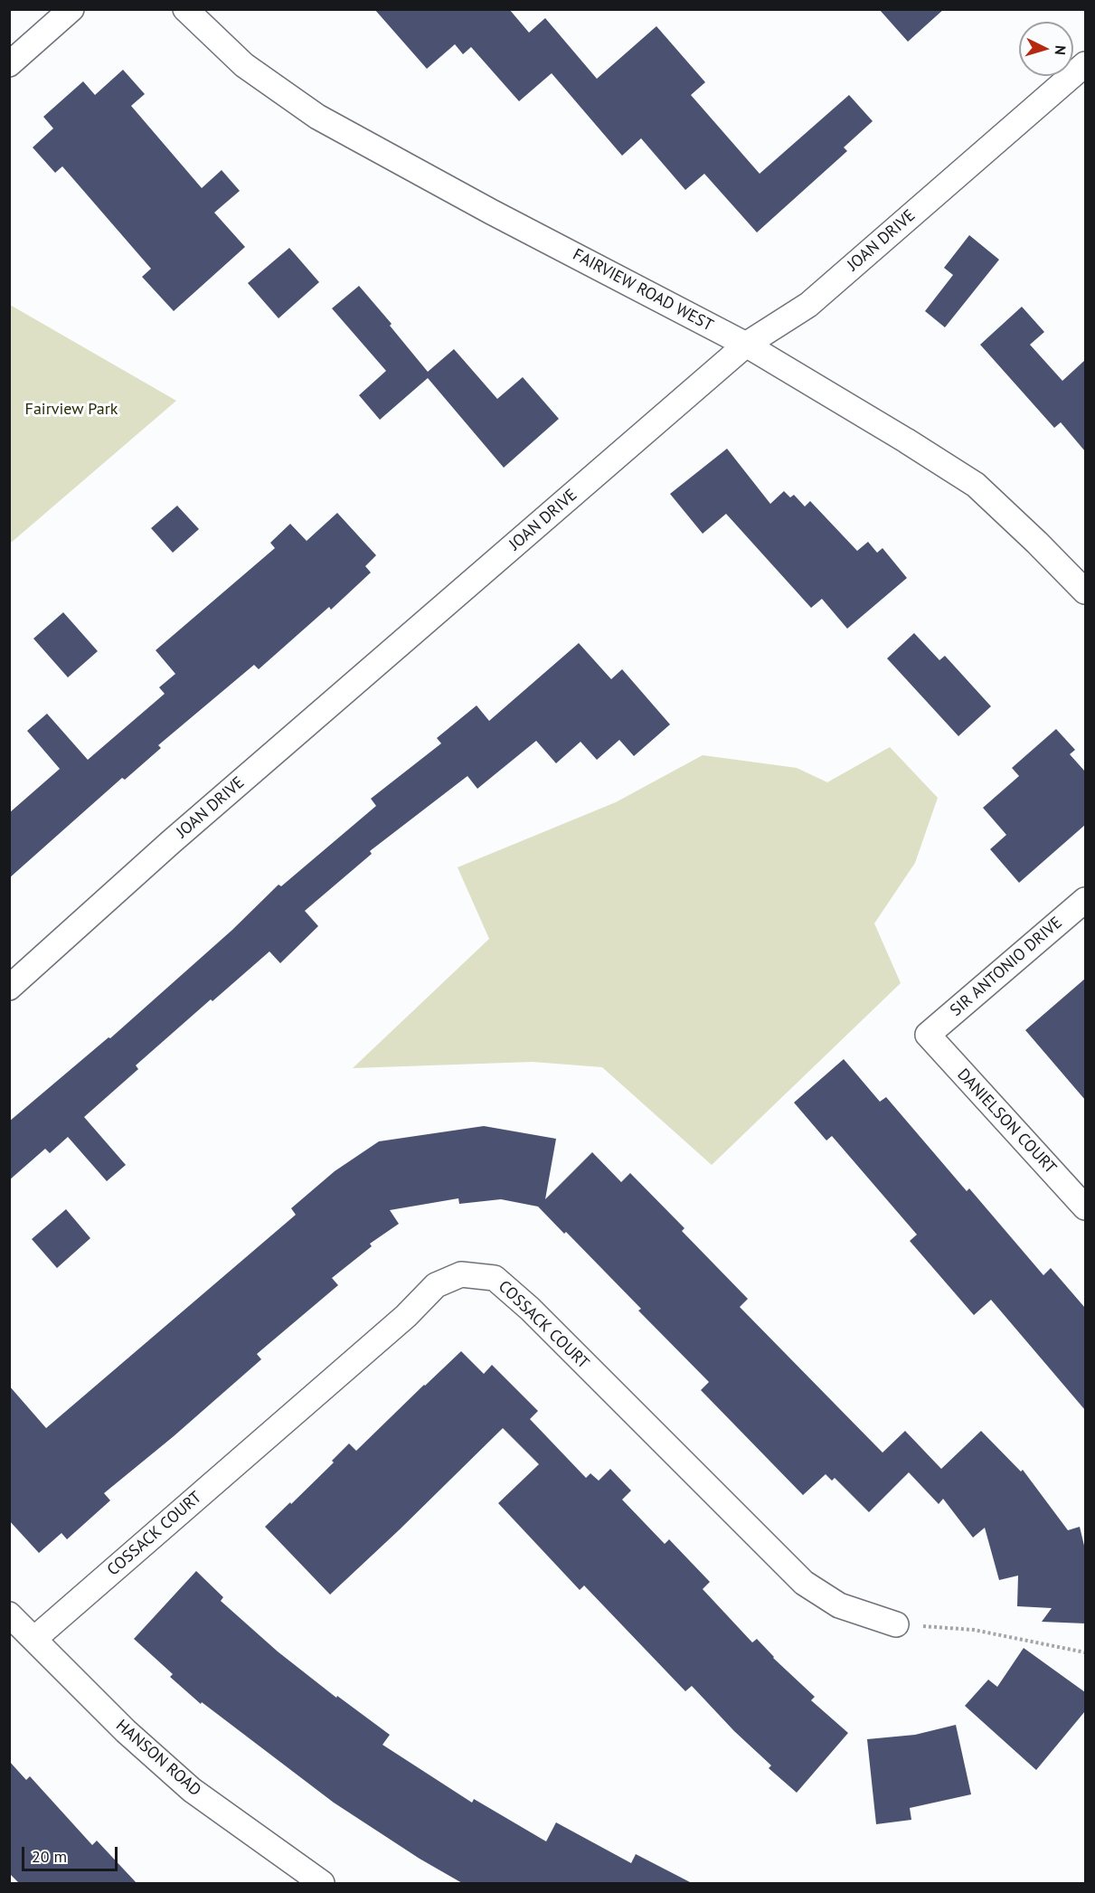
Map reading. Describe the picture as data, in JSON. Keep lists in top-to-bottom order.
{
  "streets": {
    "street": [
      "JOAN DRIVE",
      "FAIRVIEW ROAD WEST",
      "SIR ANTONIO DRIVE",
      "DANIELSON COURT",
      "COSSACK COURT",
      "HANSON ROAD"
    ]
  },
  "crossings": [
    ["JOAN DRIVE", "FAIRVIEW ROAD WEST"],
    ["SIR ANTONIO DRIVE", "DANIELSON COURT"],
    ["COSSACK COURT", "HANSON ROAD"]
  ],
  "parks": ["Fairview Park"],
  "scale_bar": "20 m",
  "north": "right"
}
